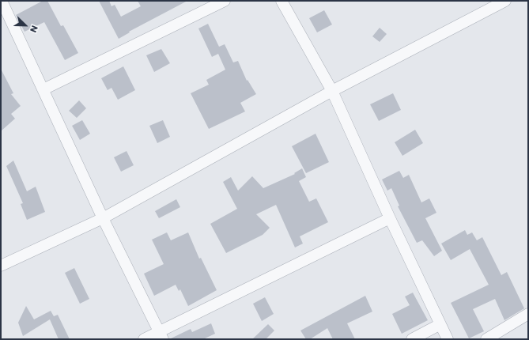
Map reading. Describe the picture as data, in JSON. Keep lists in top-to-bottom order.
{
  "north": "bottom right"
}
